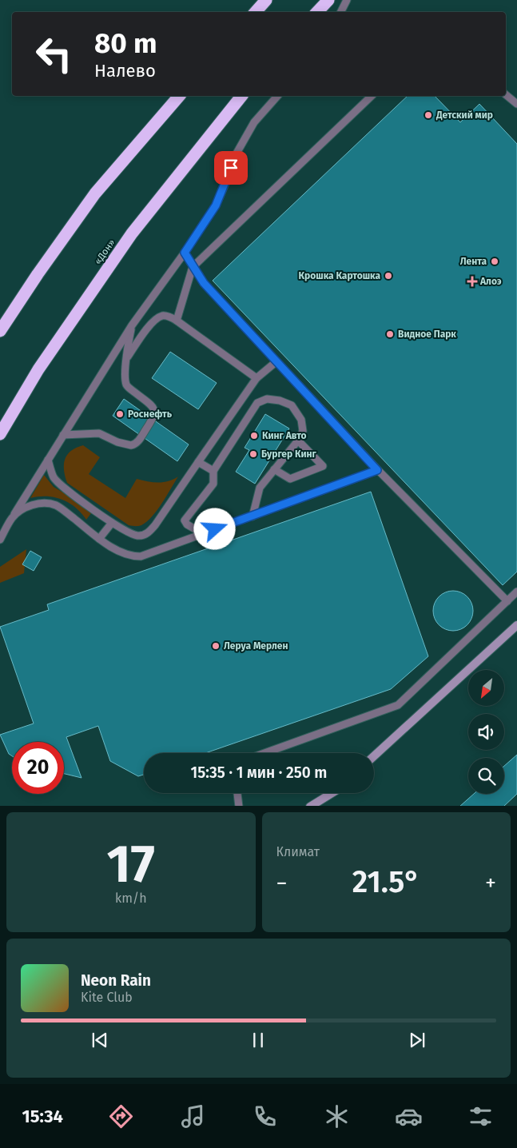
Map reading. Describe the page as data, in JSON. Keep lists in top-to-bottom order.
{
  "streets": {
    "highway": ["«Дон»"]
  },
  "places": {
    "other": [
      "Детский мир",
      "Лента",
      "Крошка Картошка",
      "Видное Парк",
      "Роснефть",
      "Кинг Авто",
      "Бургер Кинг",
      "Леруа Мерлен"
    ],
    "health": ["Алоэ"]
  },
  "north": "bottom left",
  "page": {
    "turn": ["80 m", "Налево"],
    "limit": "20",
    "trip": "15:35 · 1 мин · 250 m",
    "tile": [
      ["17", "km/h"],
      "Климат"
    ],
    "heat": ["−", "21.5°", "+"],
    "song": ["Neon Rain", "Kite Club"],
    "tabs": "15:34"
  }
}
